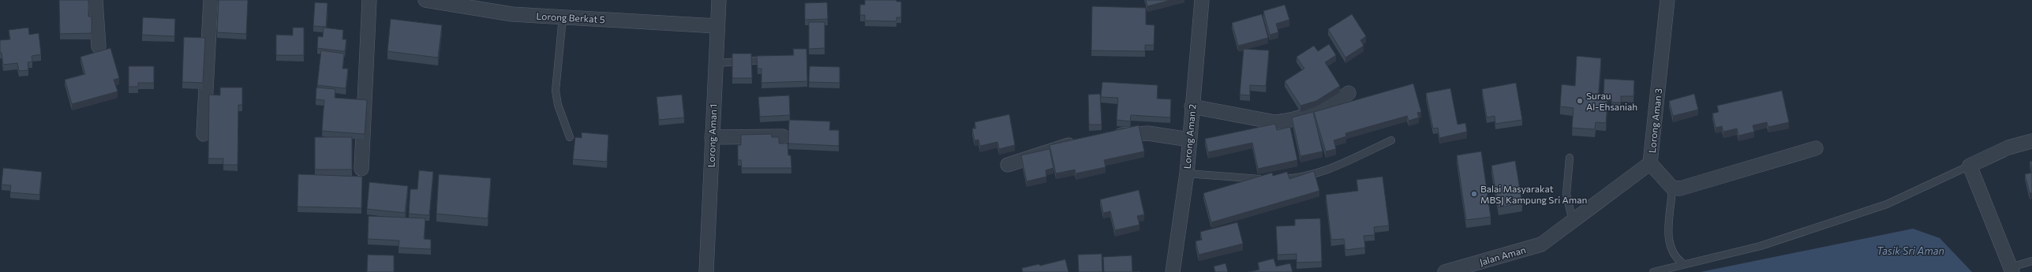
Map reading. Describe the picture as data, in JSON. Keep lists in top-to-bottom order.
{
  "streets": {
    "street": [
      "Lorong Berkat 5",
      "Lorong Aman 3",
      "Lorong Aman 1",
      "Lorong Aman 2",
      "Jalan Aman"
    ]
  },
  "crossings": [
    ["Lorong Berkat 5", "Lorong Aman 1"],
    ["Lorong Aman 3", "Jalan Aman"]
  ],
  "water": ["Tasik Sri Aman"],
  "places": ["Surau Al-Ehsaniah", "Balai Masyarakat MBSJ Kampung Sri Aman"]
}
